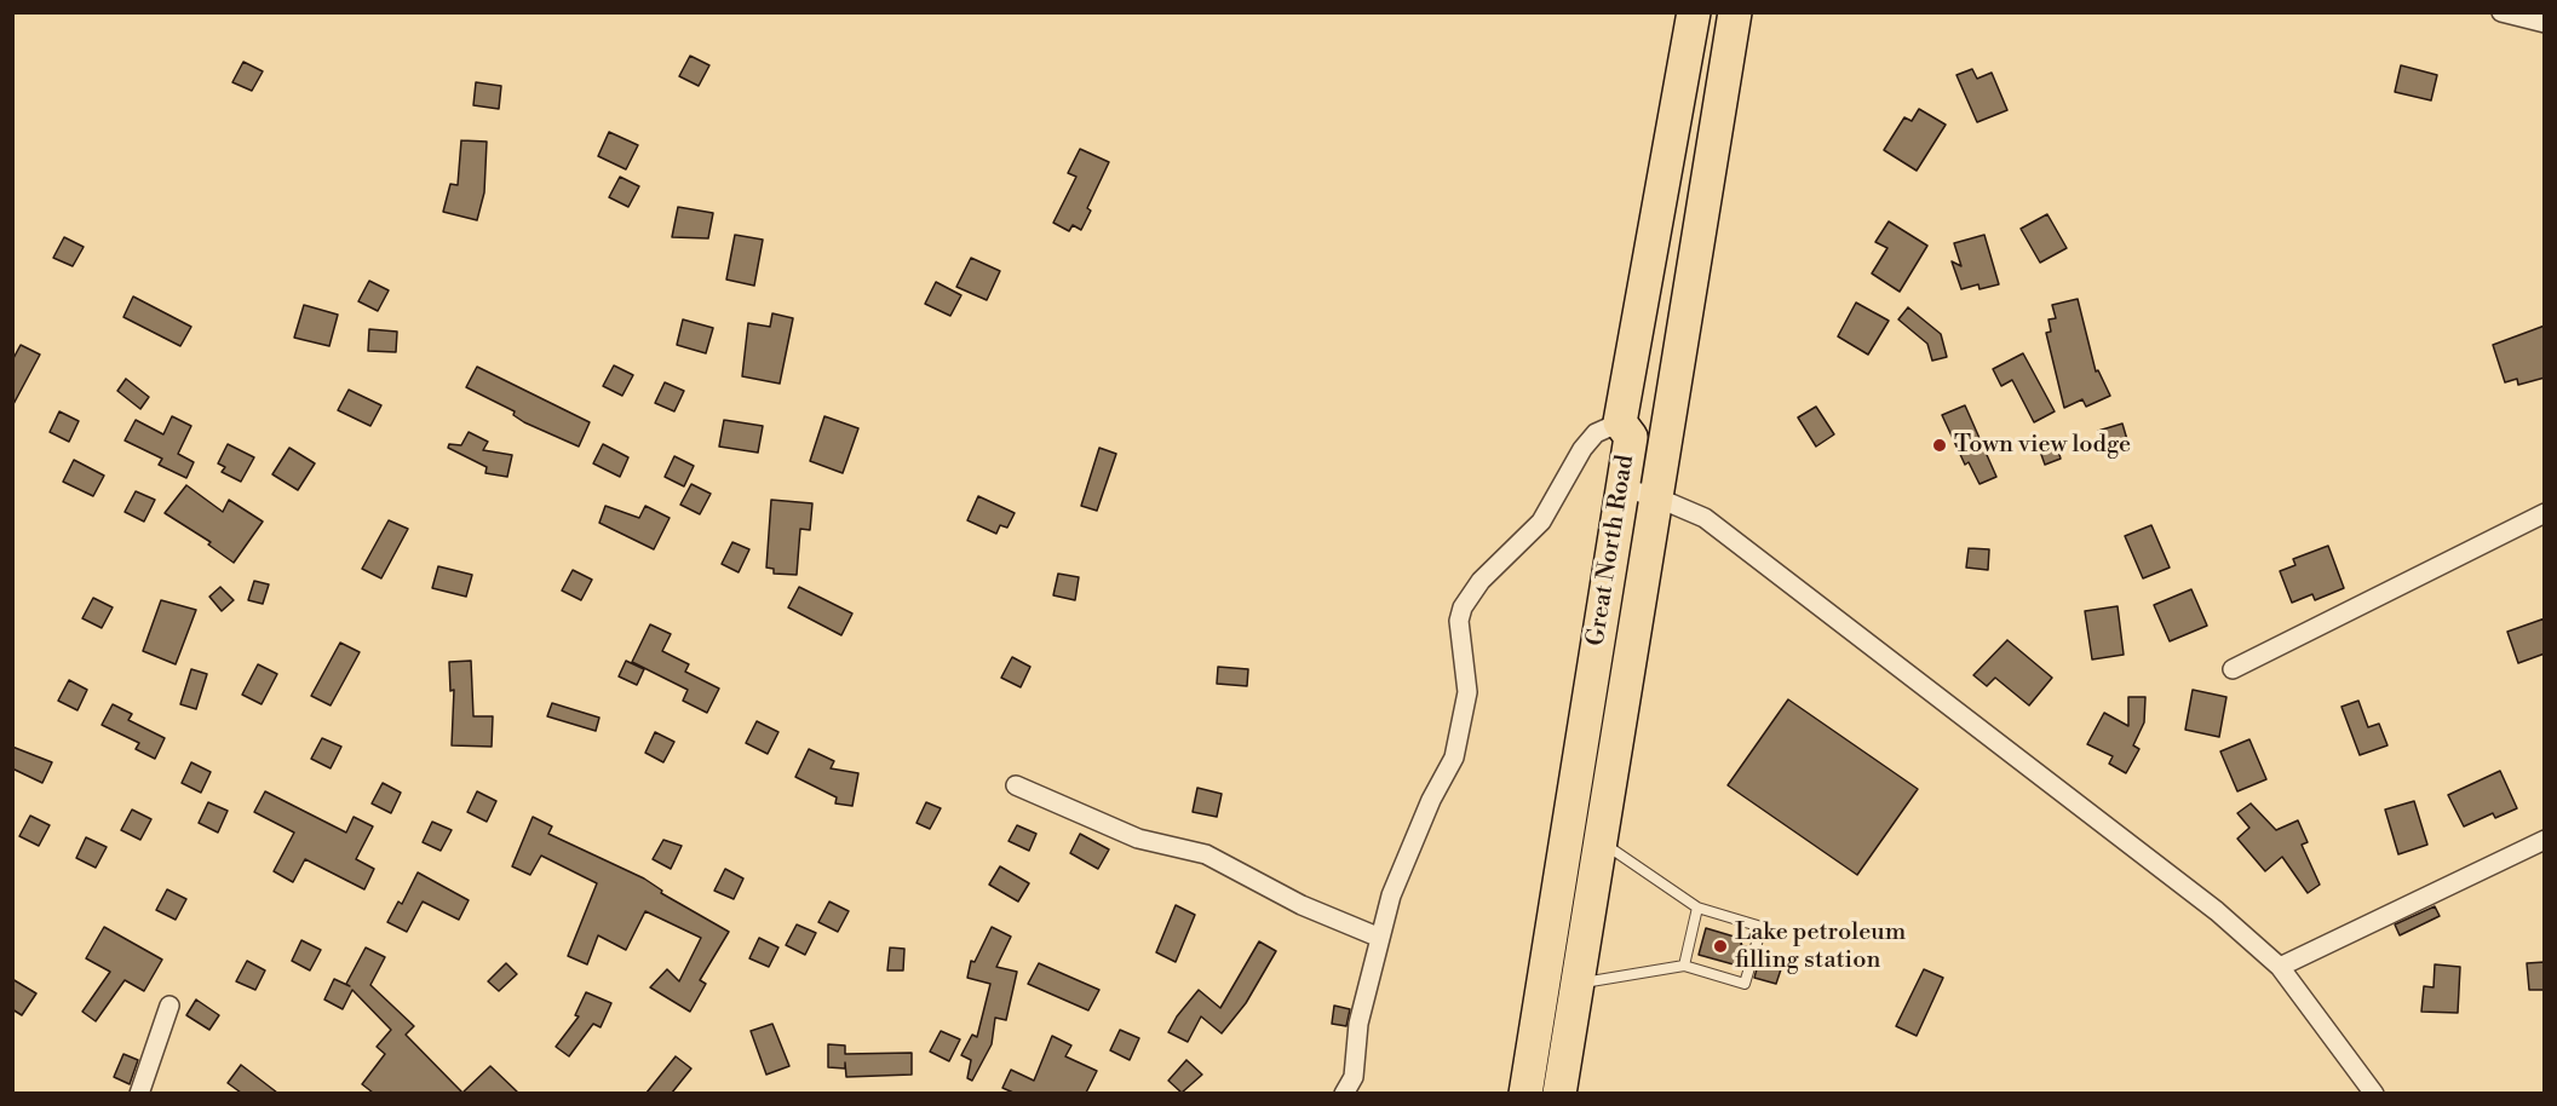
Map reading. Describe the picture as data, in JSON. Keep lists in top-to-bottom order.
{
  "streets": {
    "highway": ["Great North Road"]
  },
  "places": ["Town view lodge", "Lake petroleum filling station"]
}
